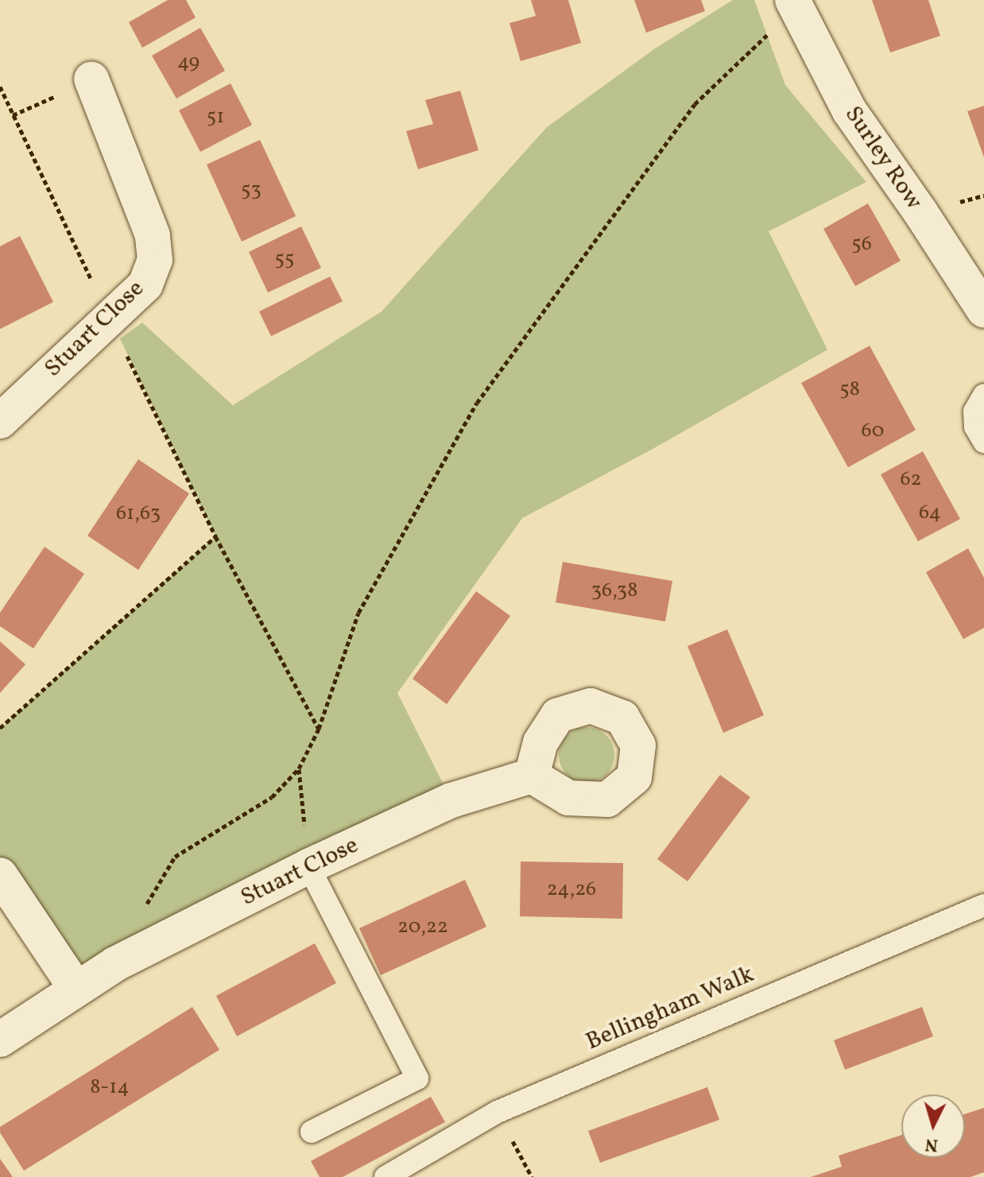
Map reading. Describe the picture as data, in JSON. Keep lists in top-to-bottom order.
{
  "streets": {
    "street": ["Surley Row", "Stuart Close"],
    "lane": ["Bellingham Walk"]
  },
  "house_numbers": [
    "49",
    "51",
    "53",
    "56",
    "55",
    "58",
    "60",
    "62",
    "64",
    "61,63",
    "36,38",
    "24,26",
    "20,22",
    "8-14"
  ],
  "north": "bottom"
}
